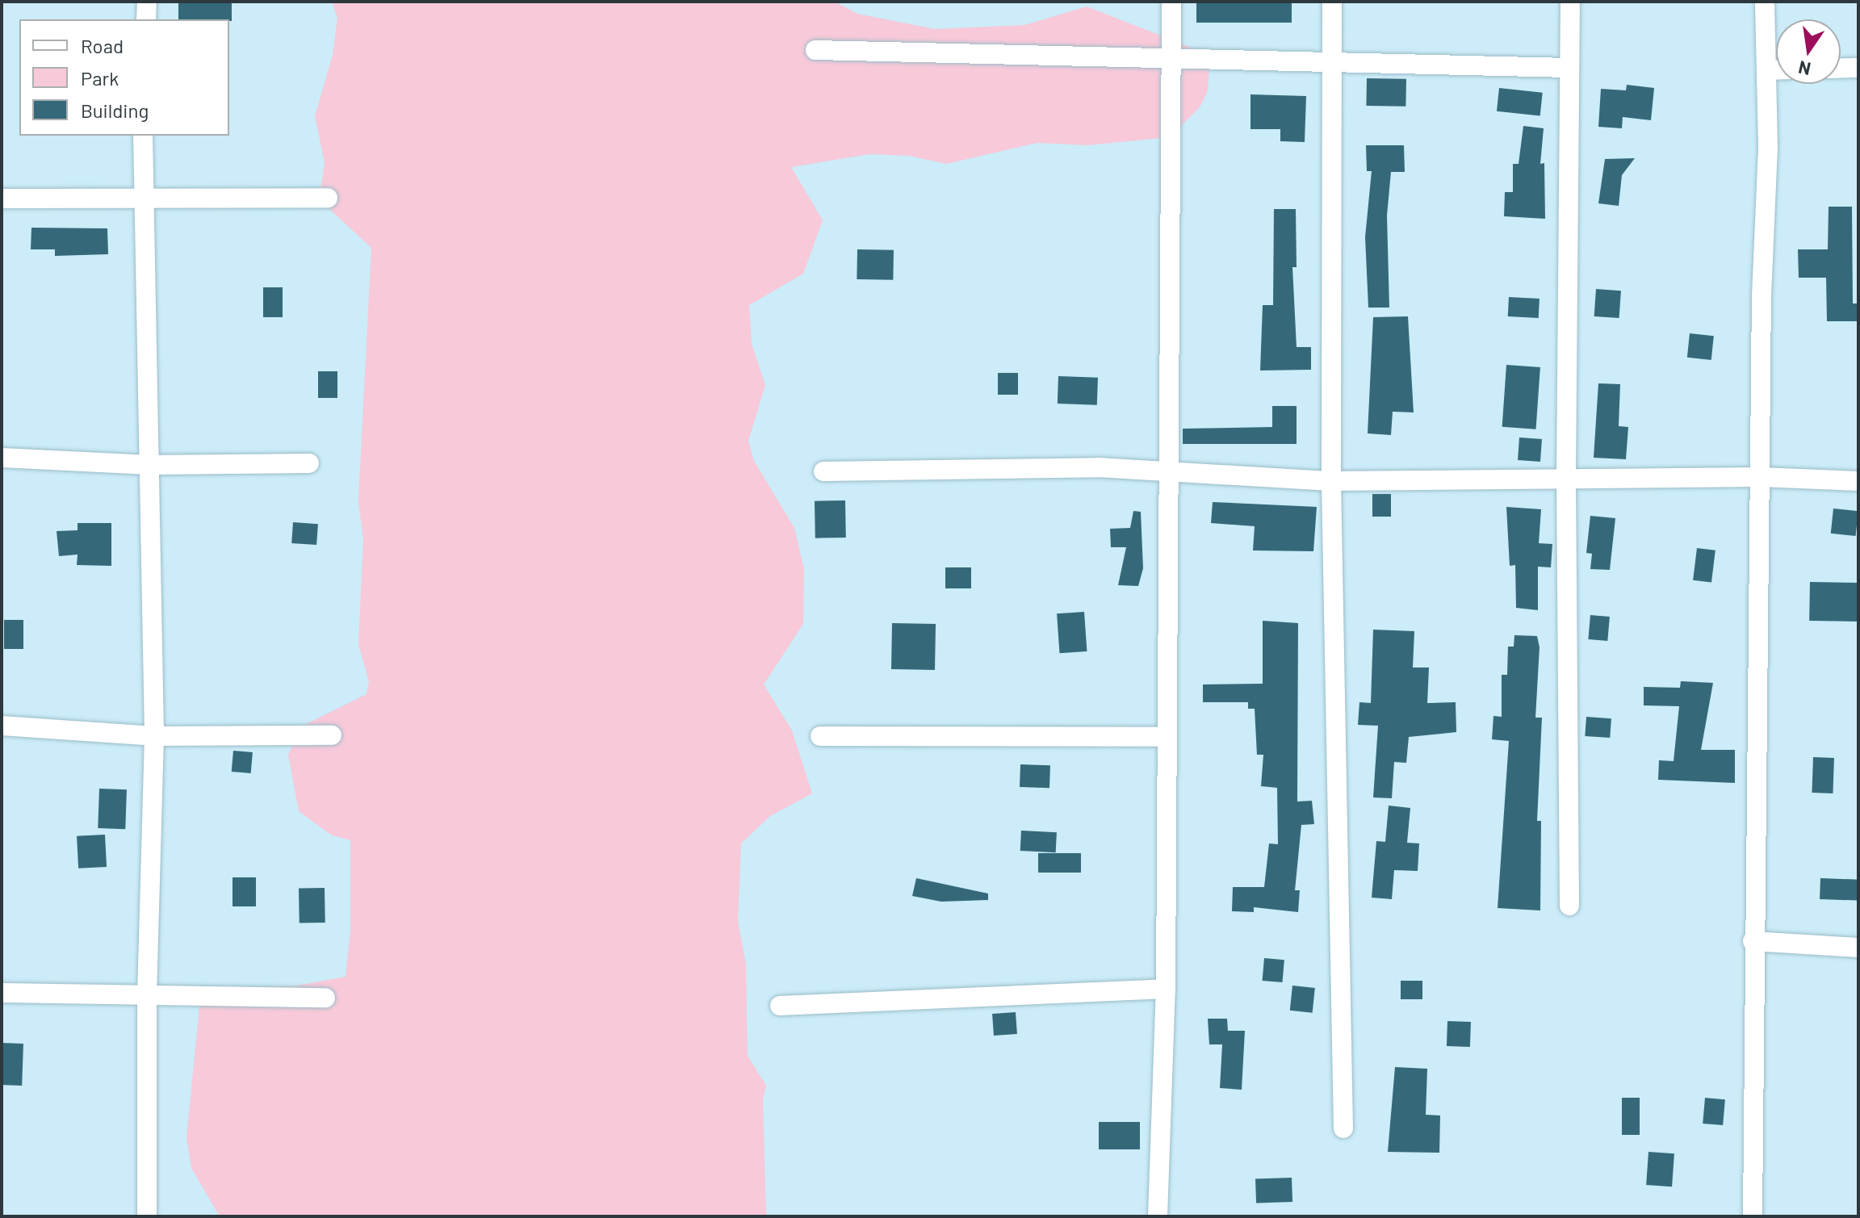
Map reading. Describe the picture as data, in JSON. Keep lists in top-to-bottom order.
{
  "legend": ["Road", "Park", "Building"],
  "north": "bottom"
}
